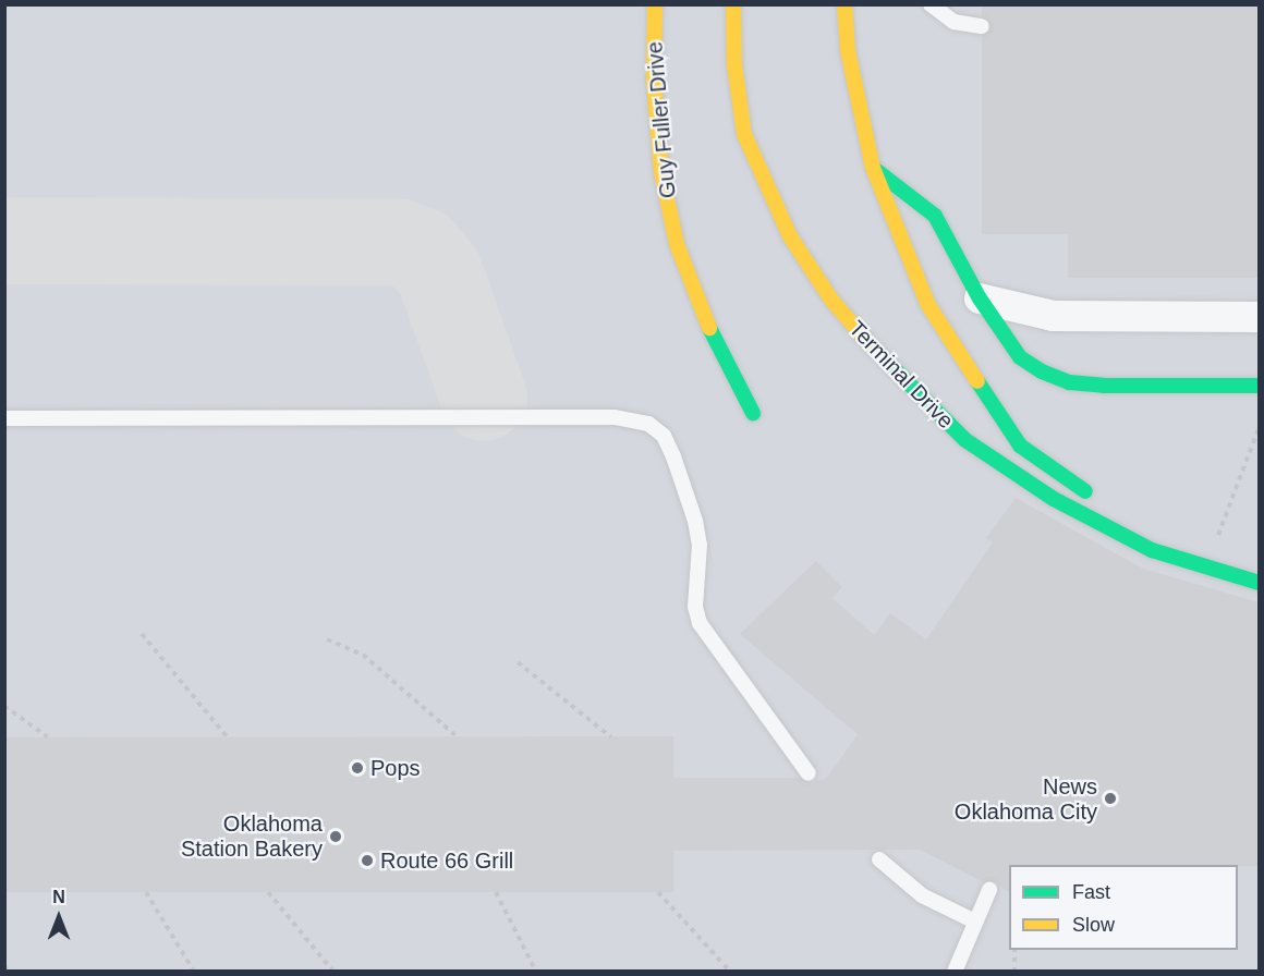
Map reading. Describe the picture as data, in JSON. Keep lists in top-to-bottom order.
{
  "streets": {
    "main road": ["Guy Fuller Drive", "Terminal Drive"]
  },
  "places": [
    "Pops",
    "News Oklahoma City",
    "Oklahoma Station Bakery",
    "Route 66 Grill"
  ],
  "legend": ["Fast", "Slow"],
  "north": "top"
}
